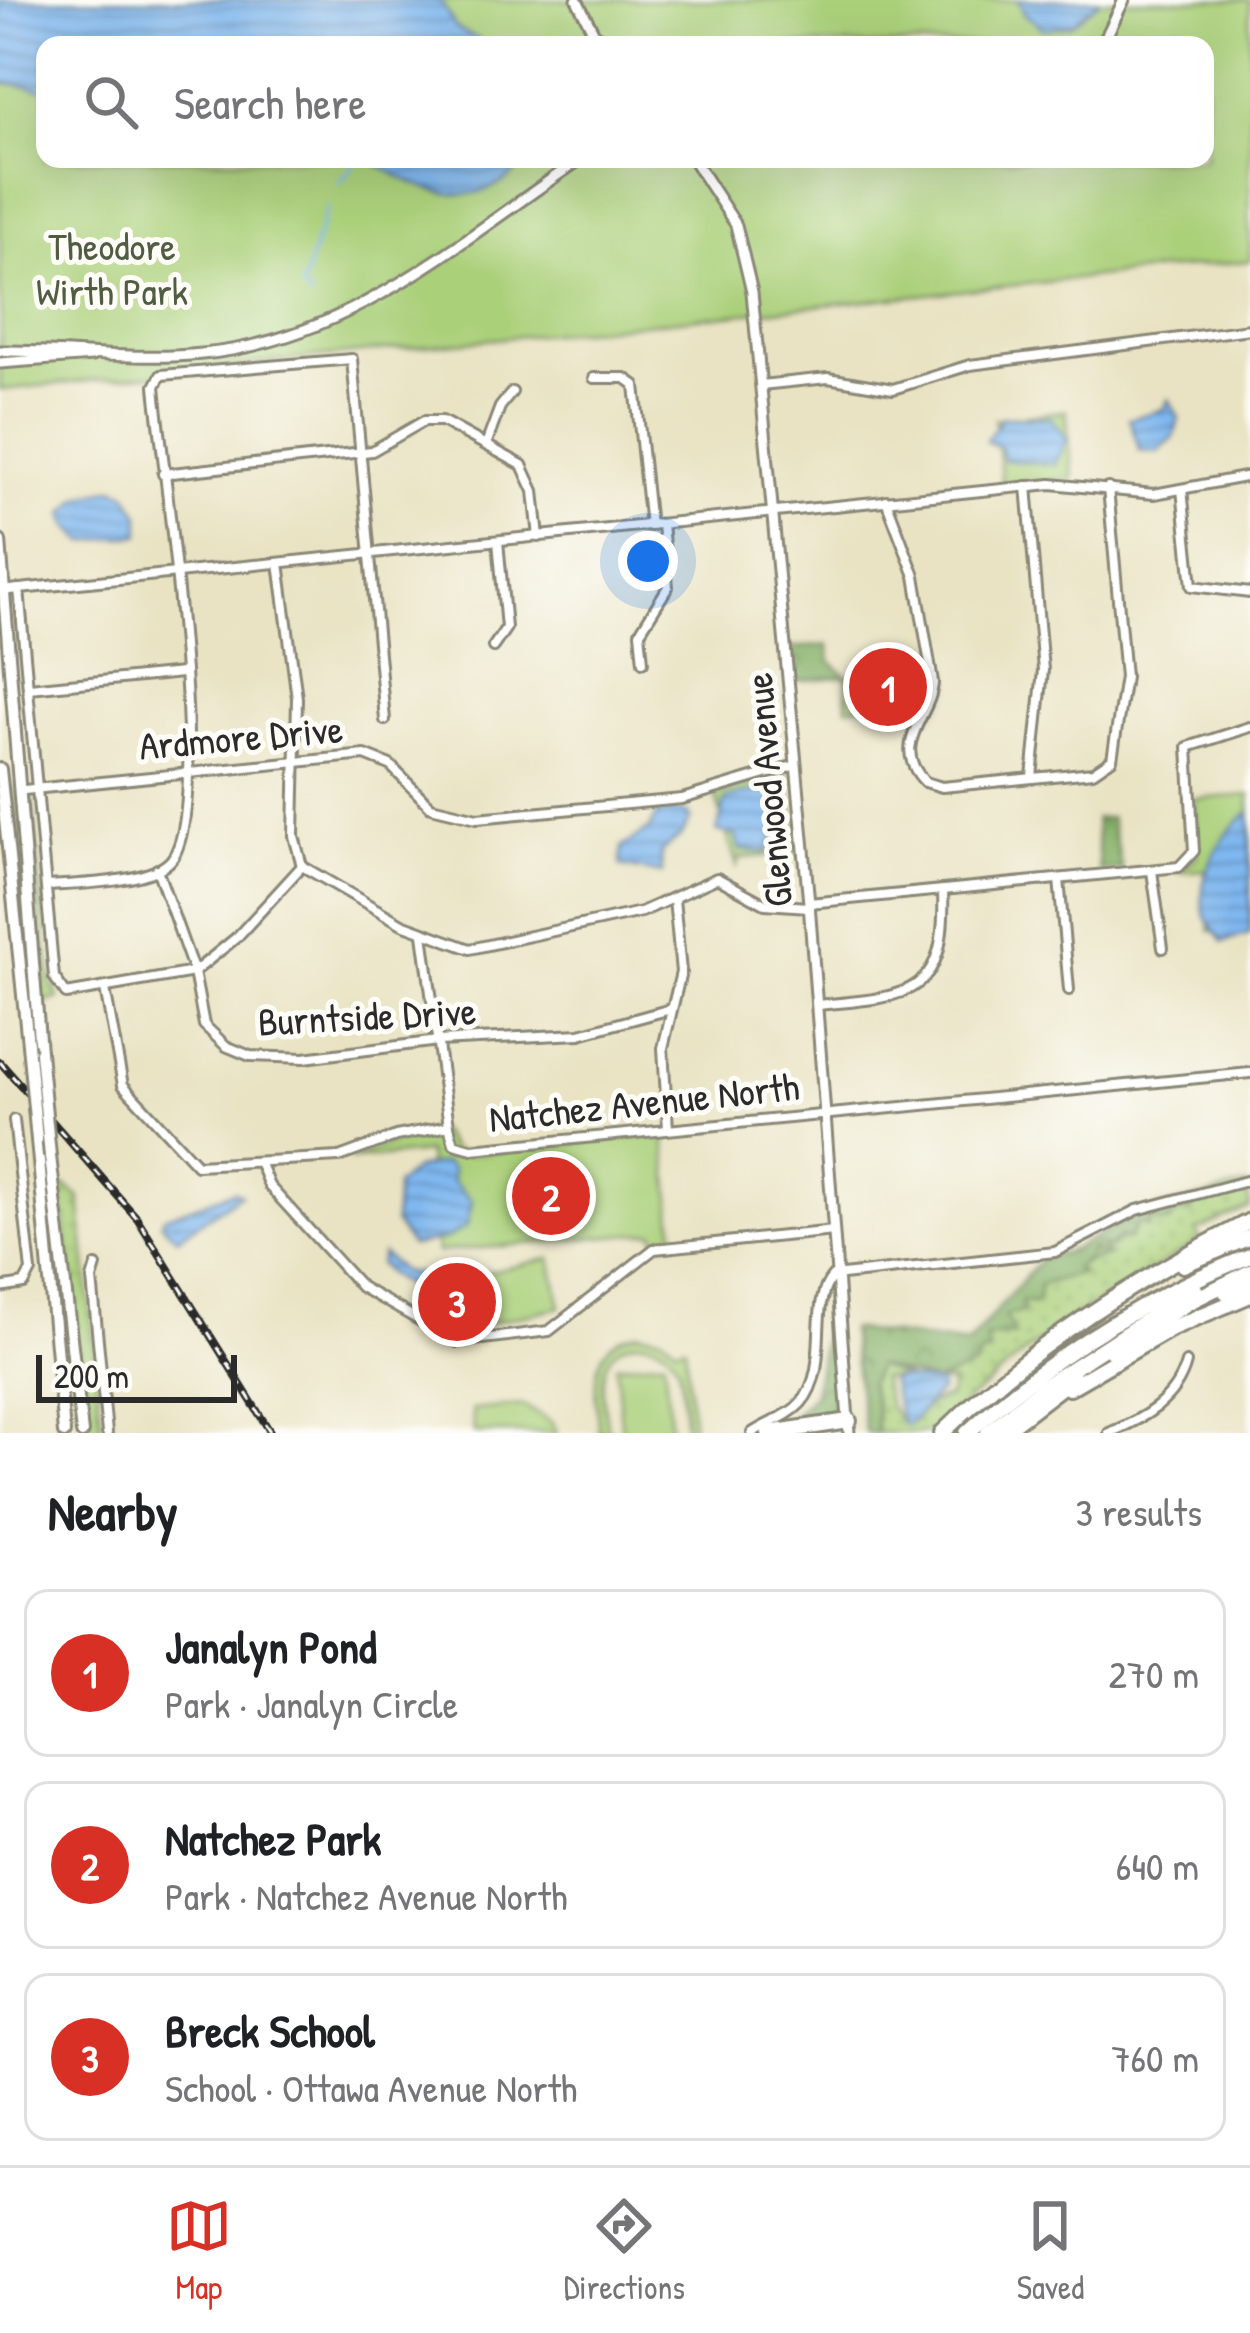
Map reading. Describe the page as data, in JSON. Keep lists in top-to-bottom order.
{
  "streets": {
    "street": [
      "Ardmore Drive",
      "Glenwood Avenue",
      "Burntside Drive",
      "Natchez Avenue North"
    ]
  },
  "crossings": [
    ["Ardmore Drive", "Glenwood Avenue"],
    ["Glenwood Avenue", "Natchez Avenue North"]
  ],
  "parks": ["Theodore Wirth Park"],
  "scale_bar": "200 m",
  "page": {
    "search": "Search here",
    "pins": ["1", "2", "3"],
    "scale": "200 m",
    "heading": ["Nearby", "3 results"],
    "list": [
      {
        "mark": "1",
        "name": "Janalyn Pond",
        "note": "Park · Janalyn Circle",
        "value": "270 m"
      },
      {
        "mark": "2",
        "name": "Natchez Park",
        "note": "Park · Natchez Avenue North",
        "value": "640 m"
      },
      {
        "mark": "3",
        "name": "Breck School",
        "note": "School · Ottawa Avenue North",
        "value": "760 m"
      }
    ],
    "nav": ["Map", "Directions", "Saved"]
  }
}
